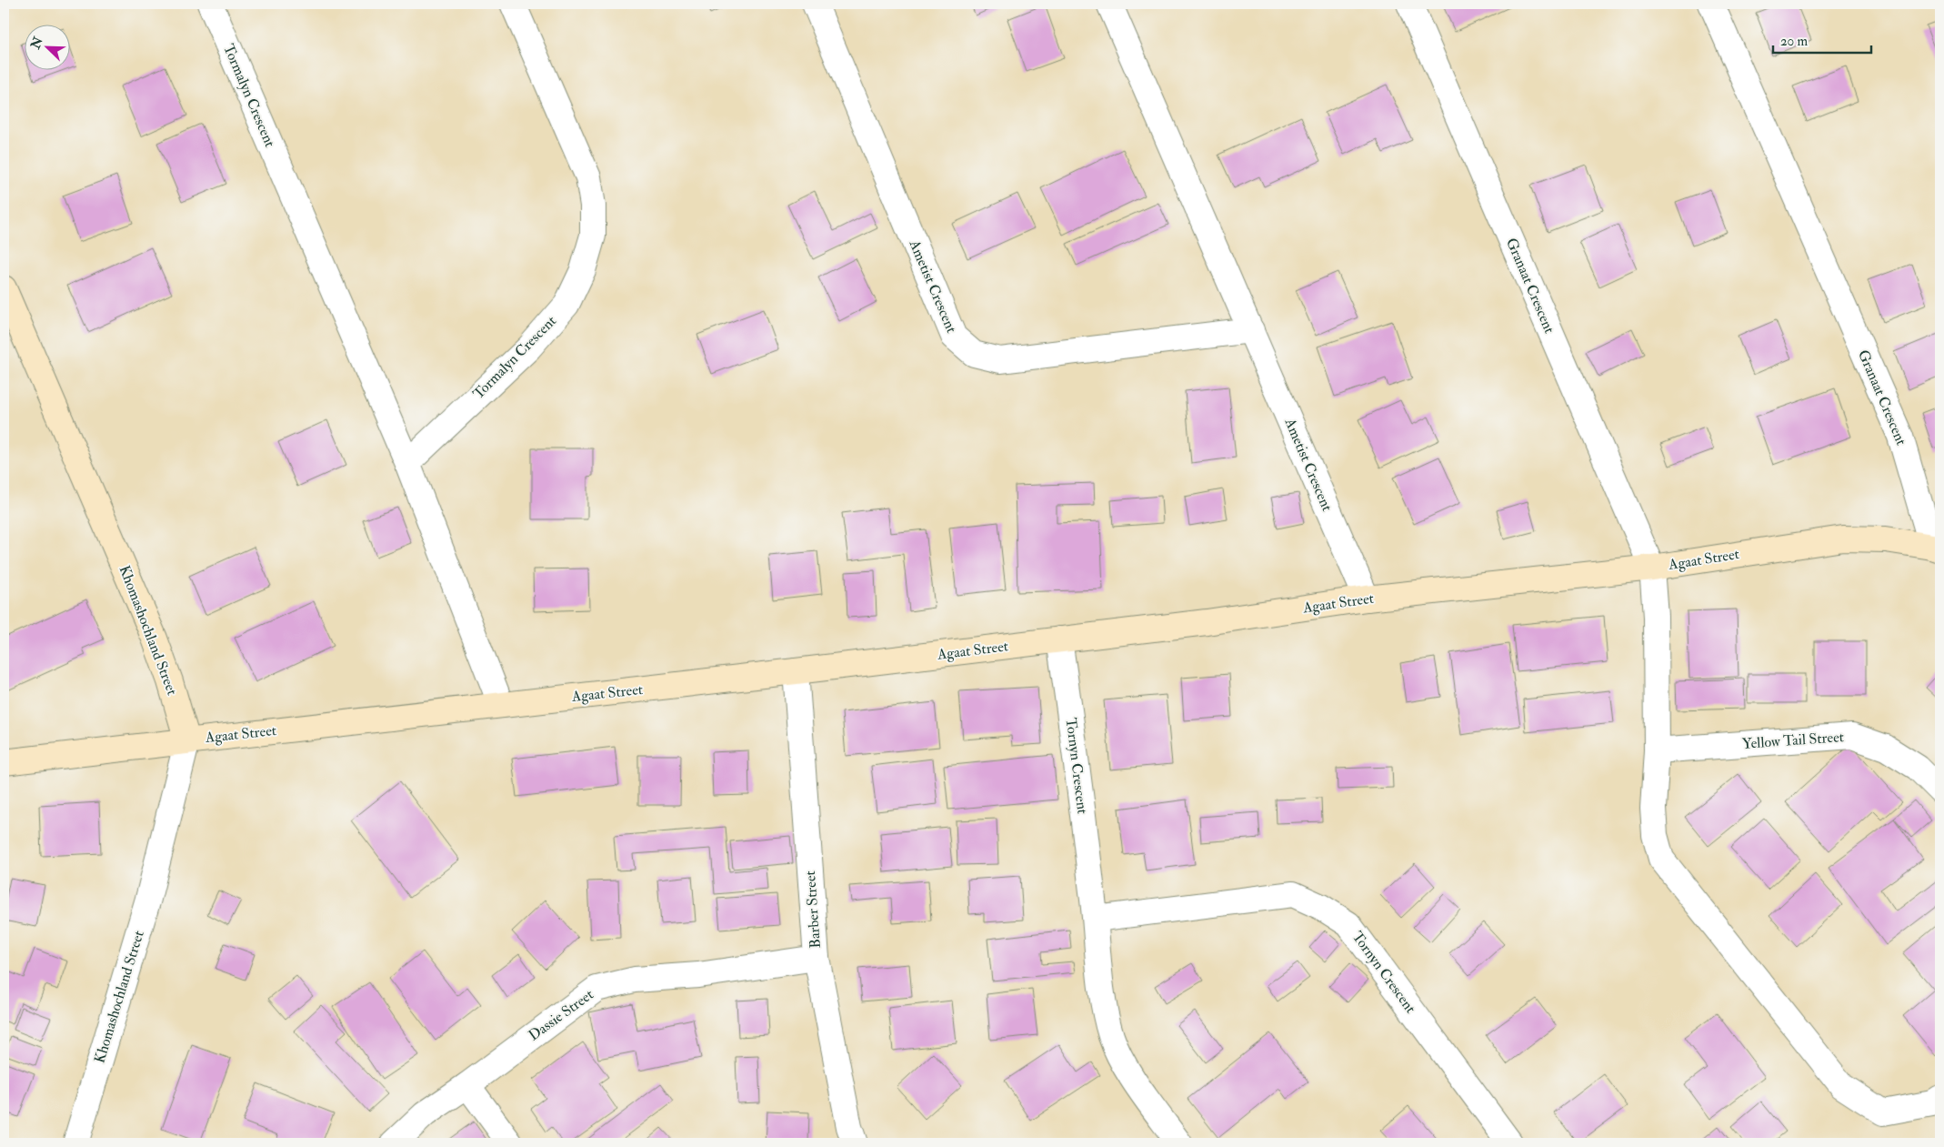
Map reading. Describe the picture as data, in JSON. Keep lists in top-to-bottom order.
{
  "streets": {
    "street": [
      "Tormalyn Crescent",
      "Granaat Crescent",
      "Ametist Crescent",
      "Agaat Street",
      "Khomashochland Street",
      "Yellow Tail Street",
      "Tornyn Crescent",
      "Barber Street",
      "Dassie Street"
    ]
  },
  "crossings": [
    ["Tormalyn Crescent", "Agaat Street"],
    ["Granaat Crescent", "Agaat Street"],
    ["Granaat Crescent", "Yellow Tail Street"],
    ["Ametist Crescent", "Agaat Street"],
    ["Agaat Street", "Khomashochland Street"],
    ["Agaat Street", "Tornyn Crescent"],
    ["Agaat Street", "Barber Street"],
    ["Barber Street", "Dassie Street"]
  ],
  "scale_bar": "20 m",
  "north": "top left"
}
